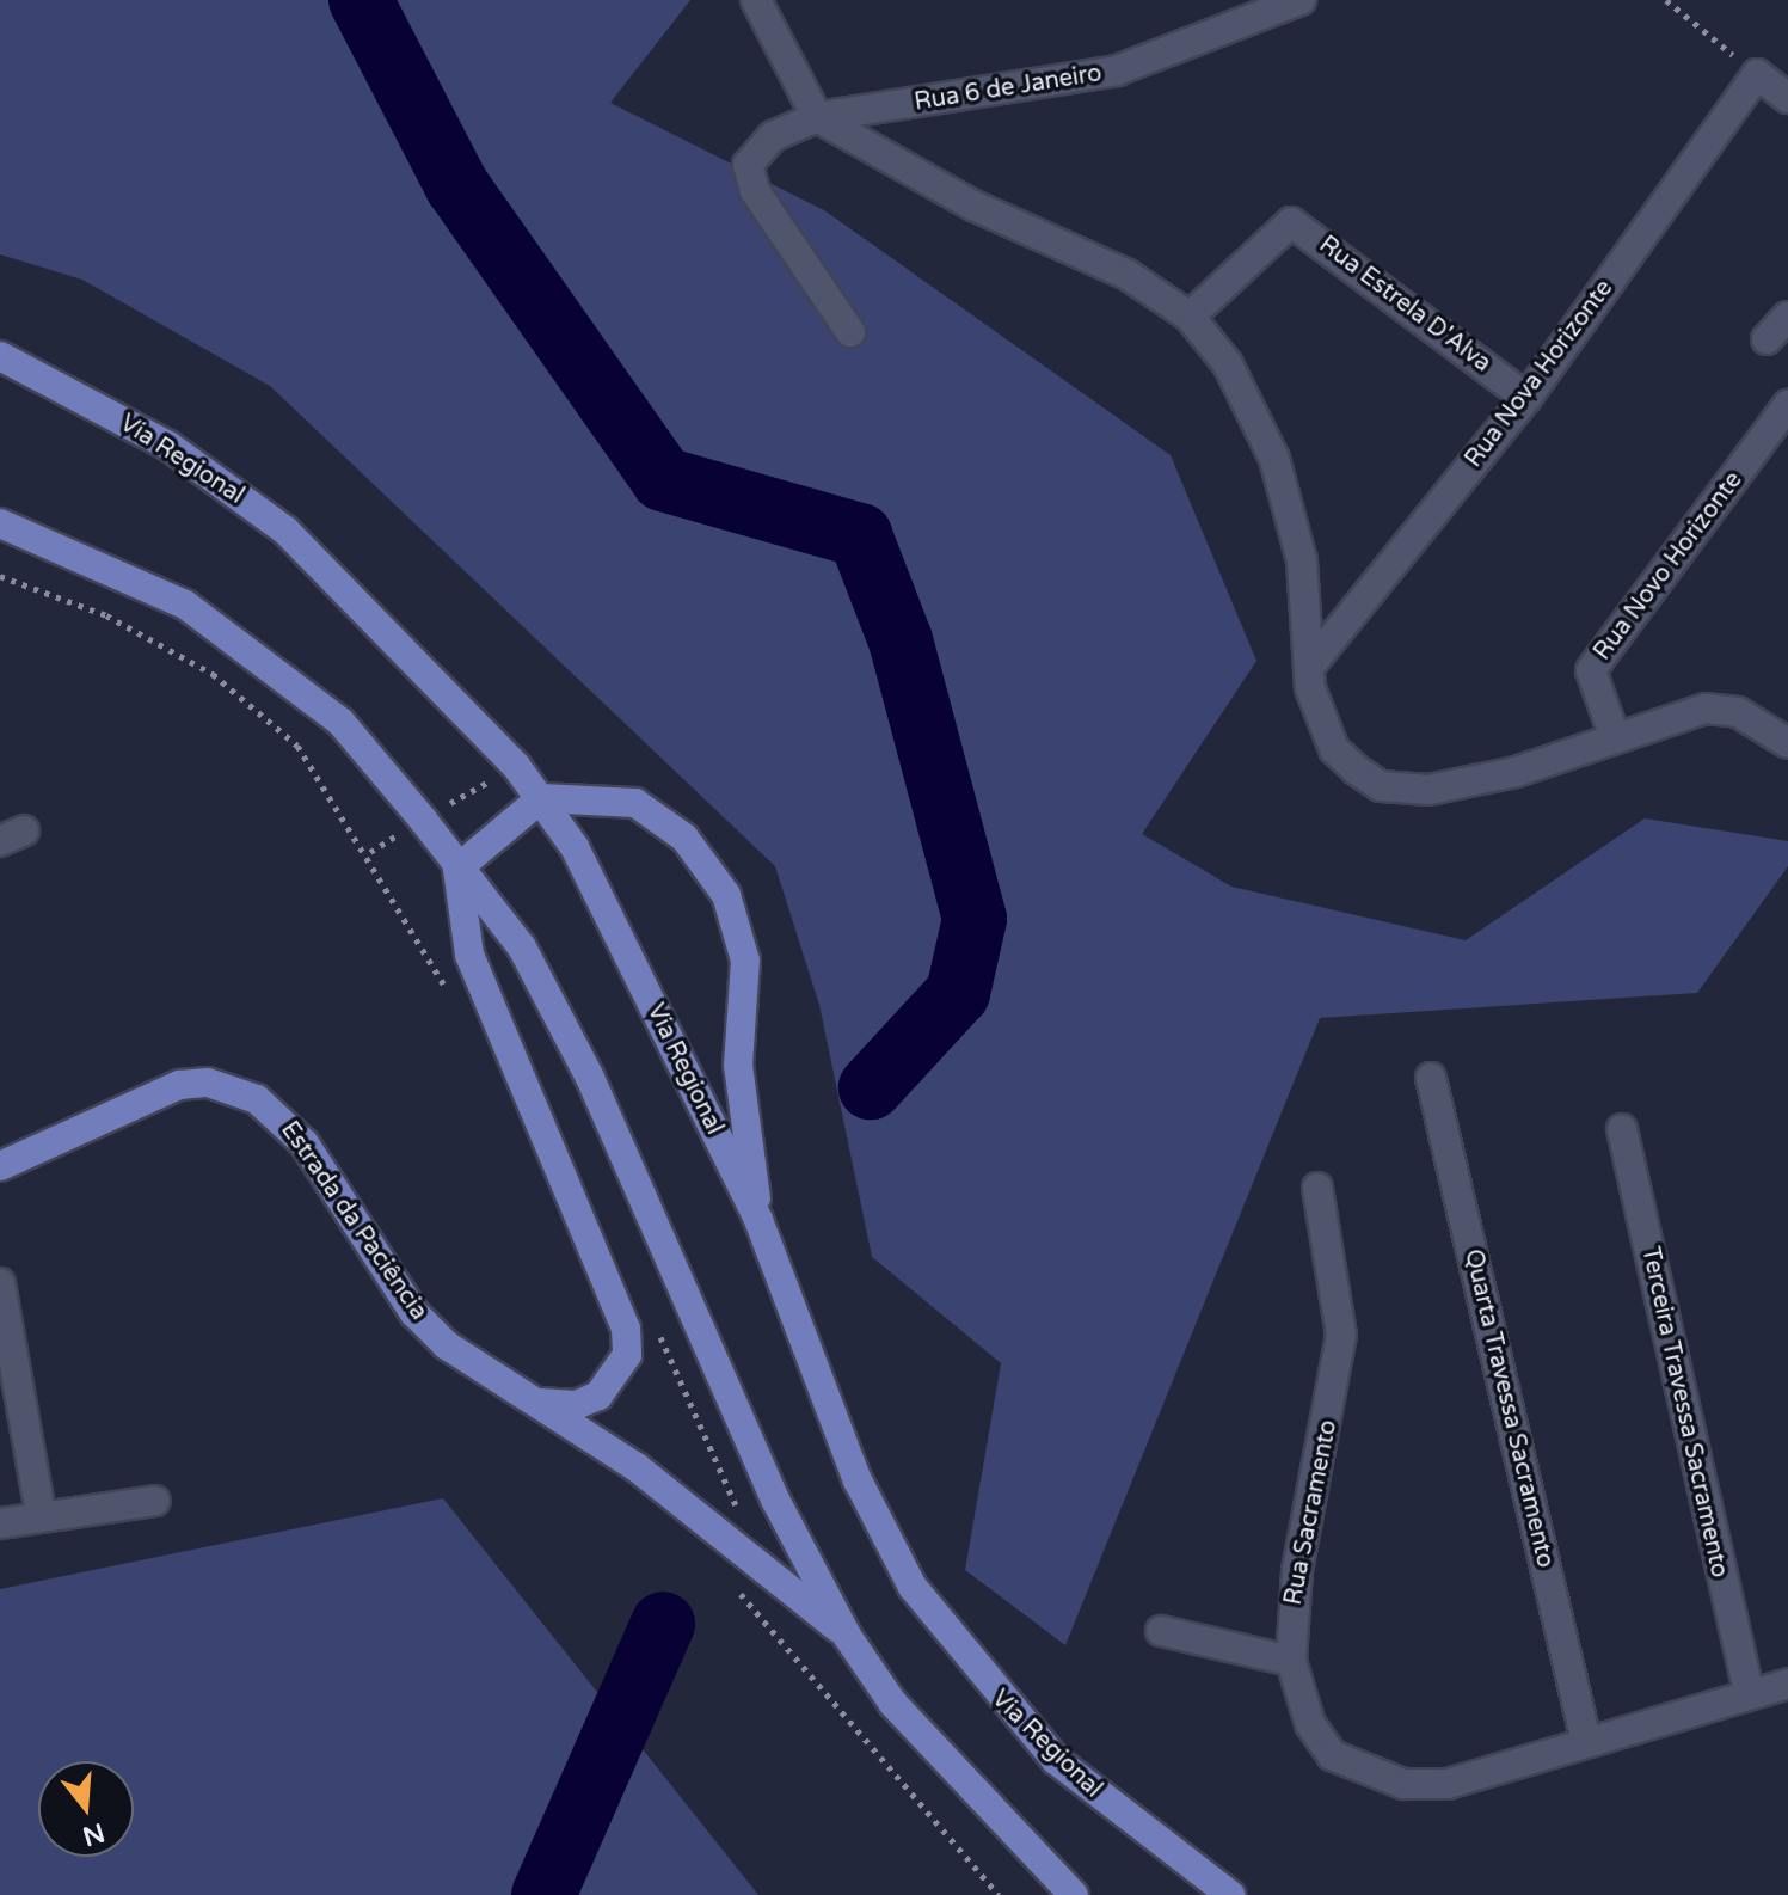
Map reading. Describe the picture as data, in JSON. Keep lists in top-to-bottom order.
{
  "streets": {
    "main road": ["Via Regional", "Estrada da Paciência"],
    "street": [
      "Rua 6 de Janeiro",
      "Rua Estrela D'Alva",
      "Rua Nova Horizonte",
      "Rua Novo Horizonte",
      "Quarta Travessa Sacramento",
      "Terceira Travessa Sacramento",
      "Rua Sacramento"
    ]
  },
  "crossings": [
    ["Rua Estrela D'Alva", "Rua Nova Horizonte"],
    ["Quarta Travessa Sacramento", "Rua Sacramento"],
    ["Terceira Travessa Sacramento", "Rua Sacramento"]
  ],
  "north": "bottom"
}
